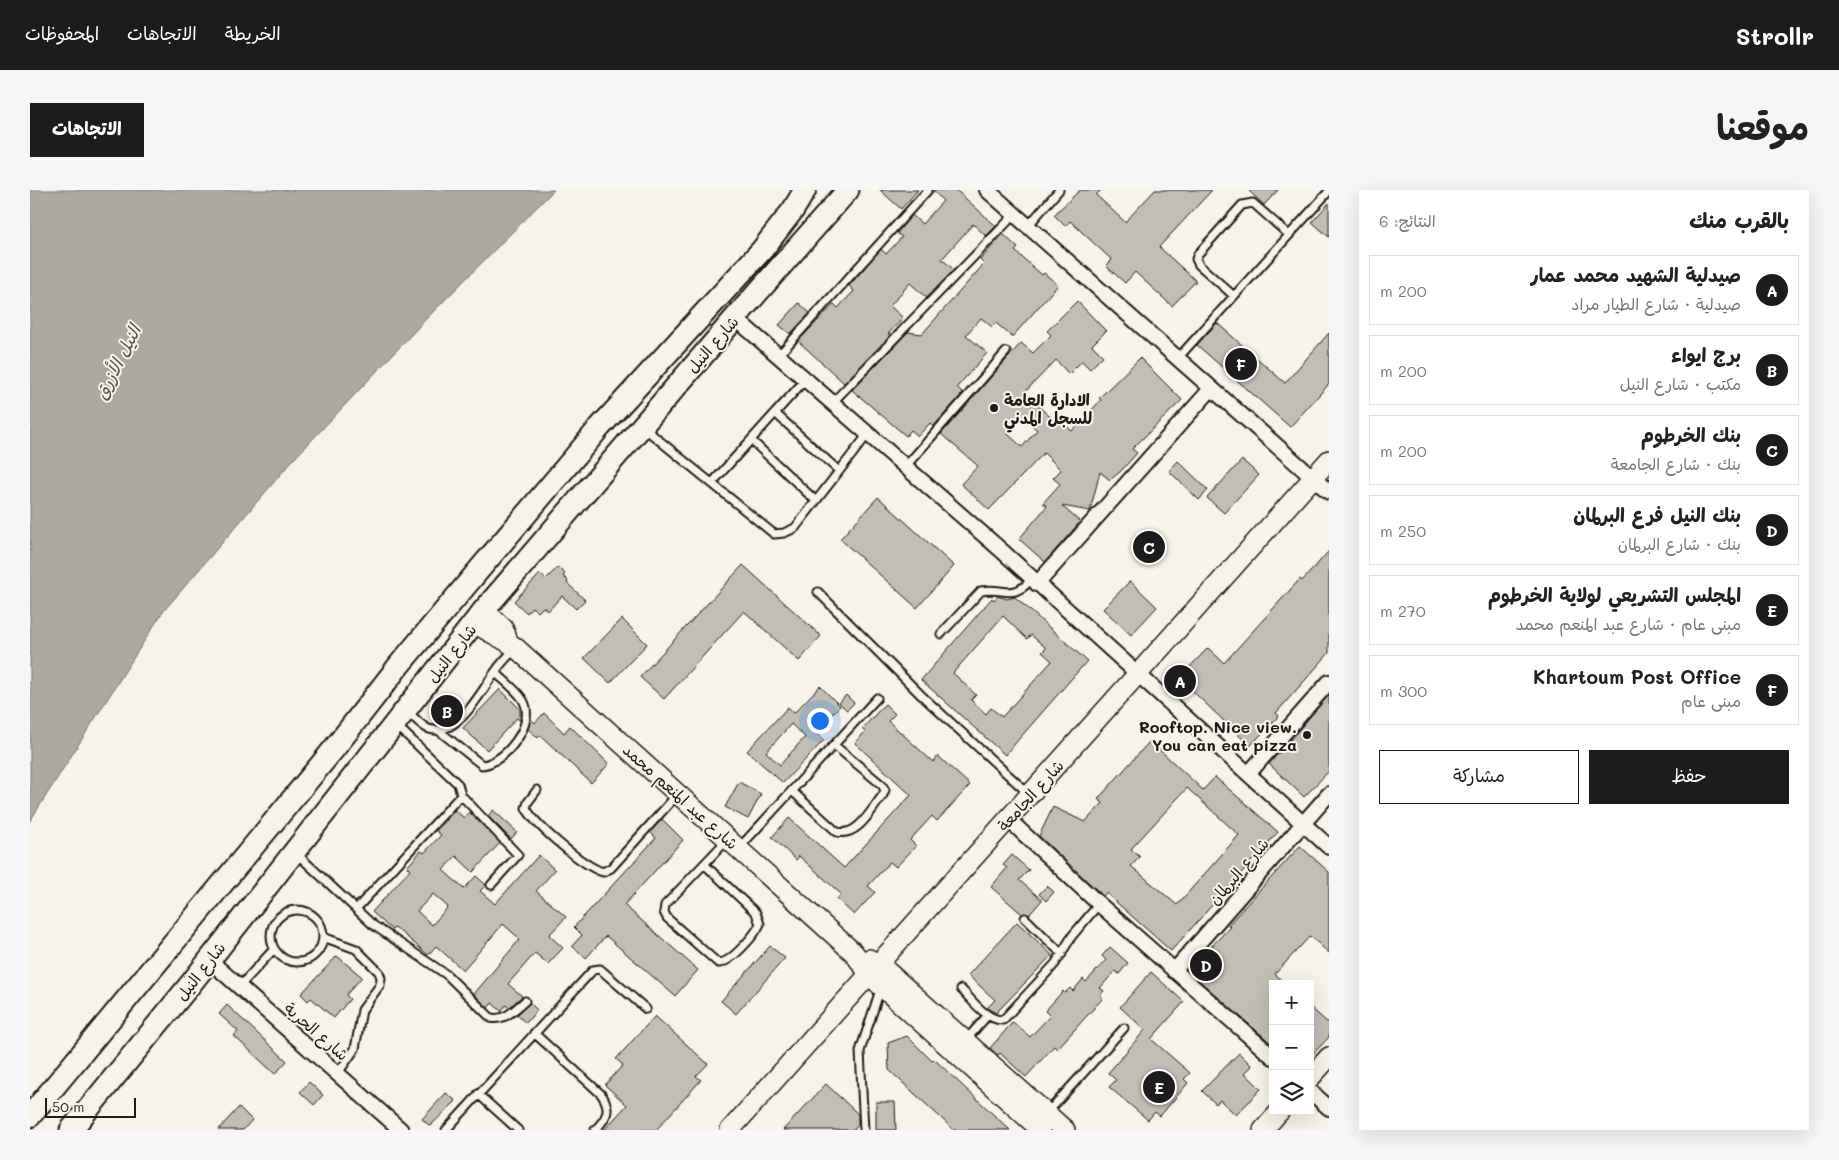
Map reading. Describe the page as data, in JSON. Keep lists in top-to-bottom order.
{
  "streets": {
    "main road": ["شارع النيل", "شارع الجامعة", "شارع عبد المنعم محمد"],
    "street": ["شارع البرلمان", "شارع الحرية"]
  },
  "crossings": [
    ["شارع النيل", "شارع عبد المنعم محمد"],
    ["شارع النيل", "شارع الحرية"],
    ["شارع الجامعة", "شارع عبد المنعم محمد"]
  ],
  "water": ["النيل الأزرق"],
  "places": ["الادارة العامة للسجل المدني", "Rooftop. Nice view. You can eat pizza"],
  "scale_bar": "50 m",
  "page": {
    "header": "Strollr",
    "nav": ["الخريطة", "الاتجاهات", "المحفوظات"],
    "title": "موقعنا",
    "buttons": [
      "الاتجاهات",
      ["حفظ", "مشاركة"]
    ],
    "heading": ["بالقرب منك", "النتائج: 6"],
    "list": [
      {
        "mark": "A",
        "name": "صيدلية الشهيد محمد عمار",
        "note": "صيدلية · شارع الطيار مراد",
        "value": "200 m"
      },
      {
        "mark": "B",
        "name": "برج ايواء",
        "note": "مكتب · شارع النيل",
        "value": "200 m"
      },
      {
        "mark": "C",
        "name": "بنك الخرطوم",
        "note": "بنك · شارع الجامعة",
        "value": "200 m"
      },
      {
        "mark": "D",
        "name": "بنك النيل فرع البرلمان",
        "note": "بنك · شارع البرلمان",
        "value": "250 m"
      },
      {
        "mark": "E",
        "name": "المجلس التشريعي لولاية الخرطوم",
        "note": "مبنى عام · شارع عبد المنعم محمد",
        "value": "270 m"
      },
      {
        "mark": "F",
        "name": "Khartoum Post Office",
        "note": "مبنى عام",
        "value": "300 m"
      }
    ],
    "pins": [
      "F",
      "C",
      "A",
      "B",
      "D",
      "E"
    ],
    "map_buttons": ["+", "−"],
    "scale": "50 m"
  }
}
